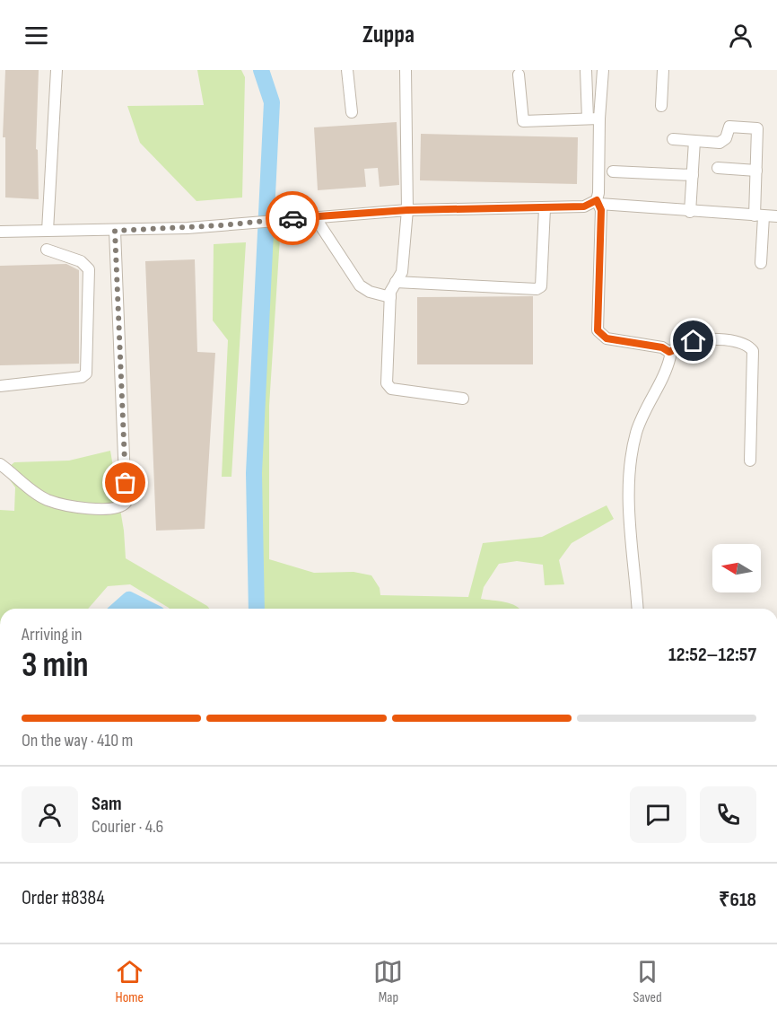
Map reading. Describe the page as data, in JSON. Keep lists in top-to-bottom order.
{
  "north": "left",
  "page": {
    "header": "Zuppa",
    "heading": ["3 min", "Arriving in", "12:52–12:57"],
    "panel": [
      "Sam",
      "Courier · 4.6",
      "Order #8384",
      "₹618"
    ],
    "bar": "On the way · 410 m",
    "tabs": ["Home", "Map", "Saved"]
  }
}
